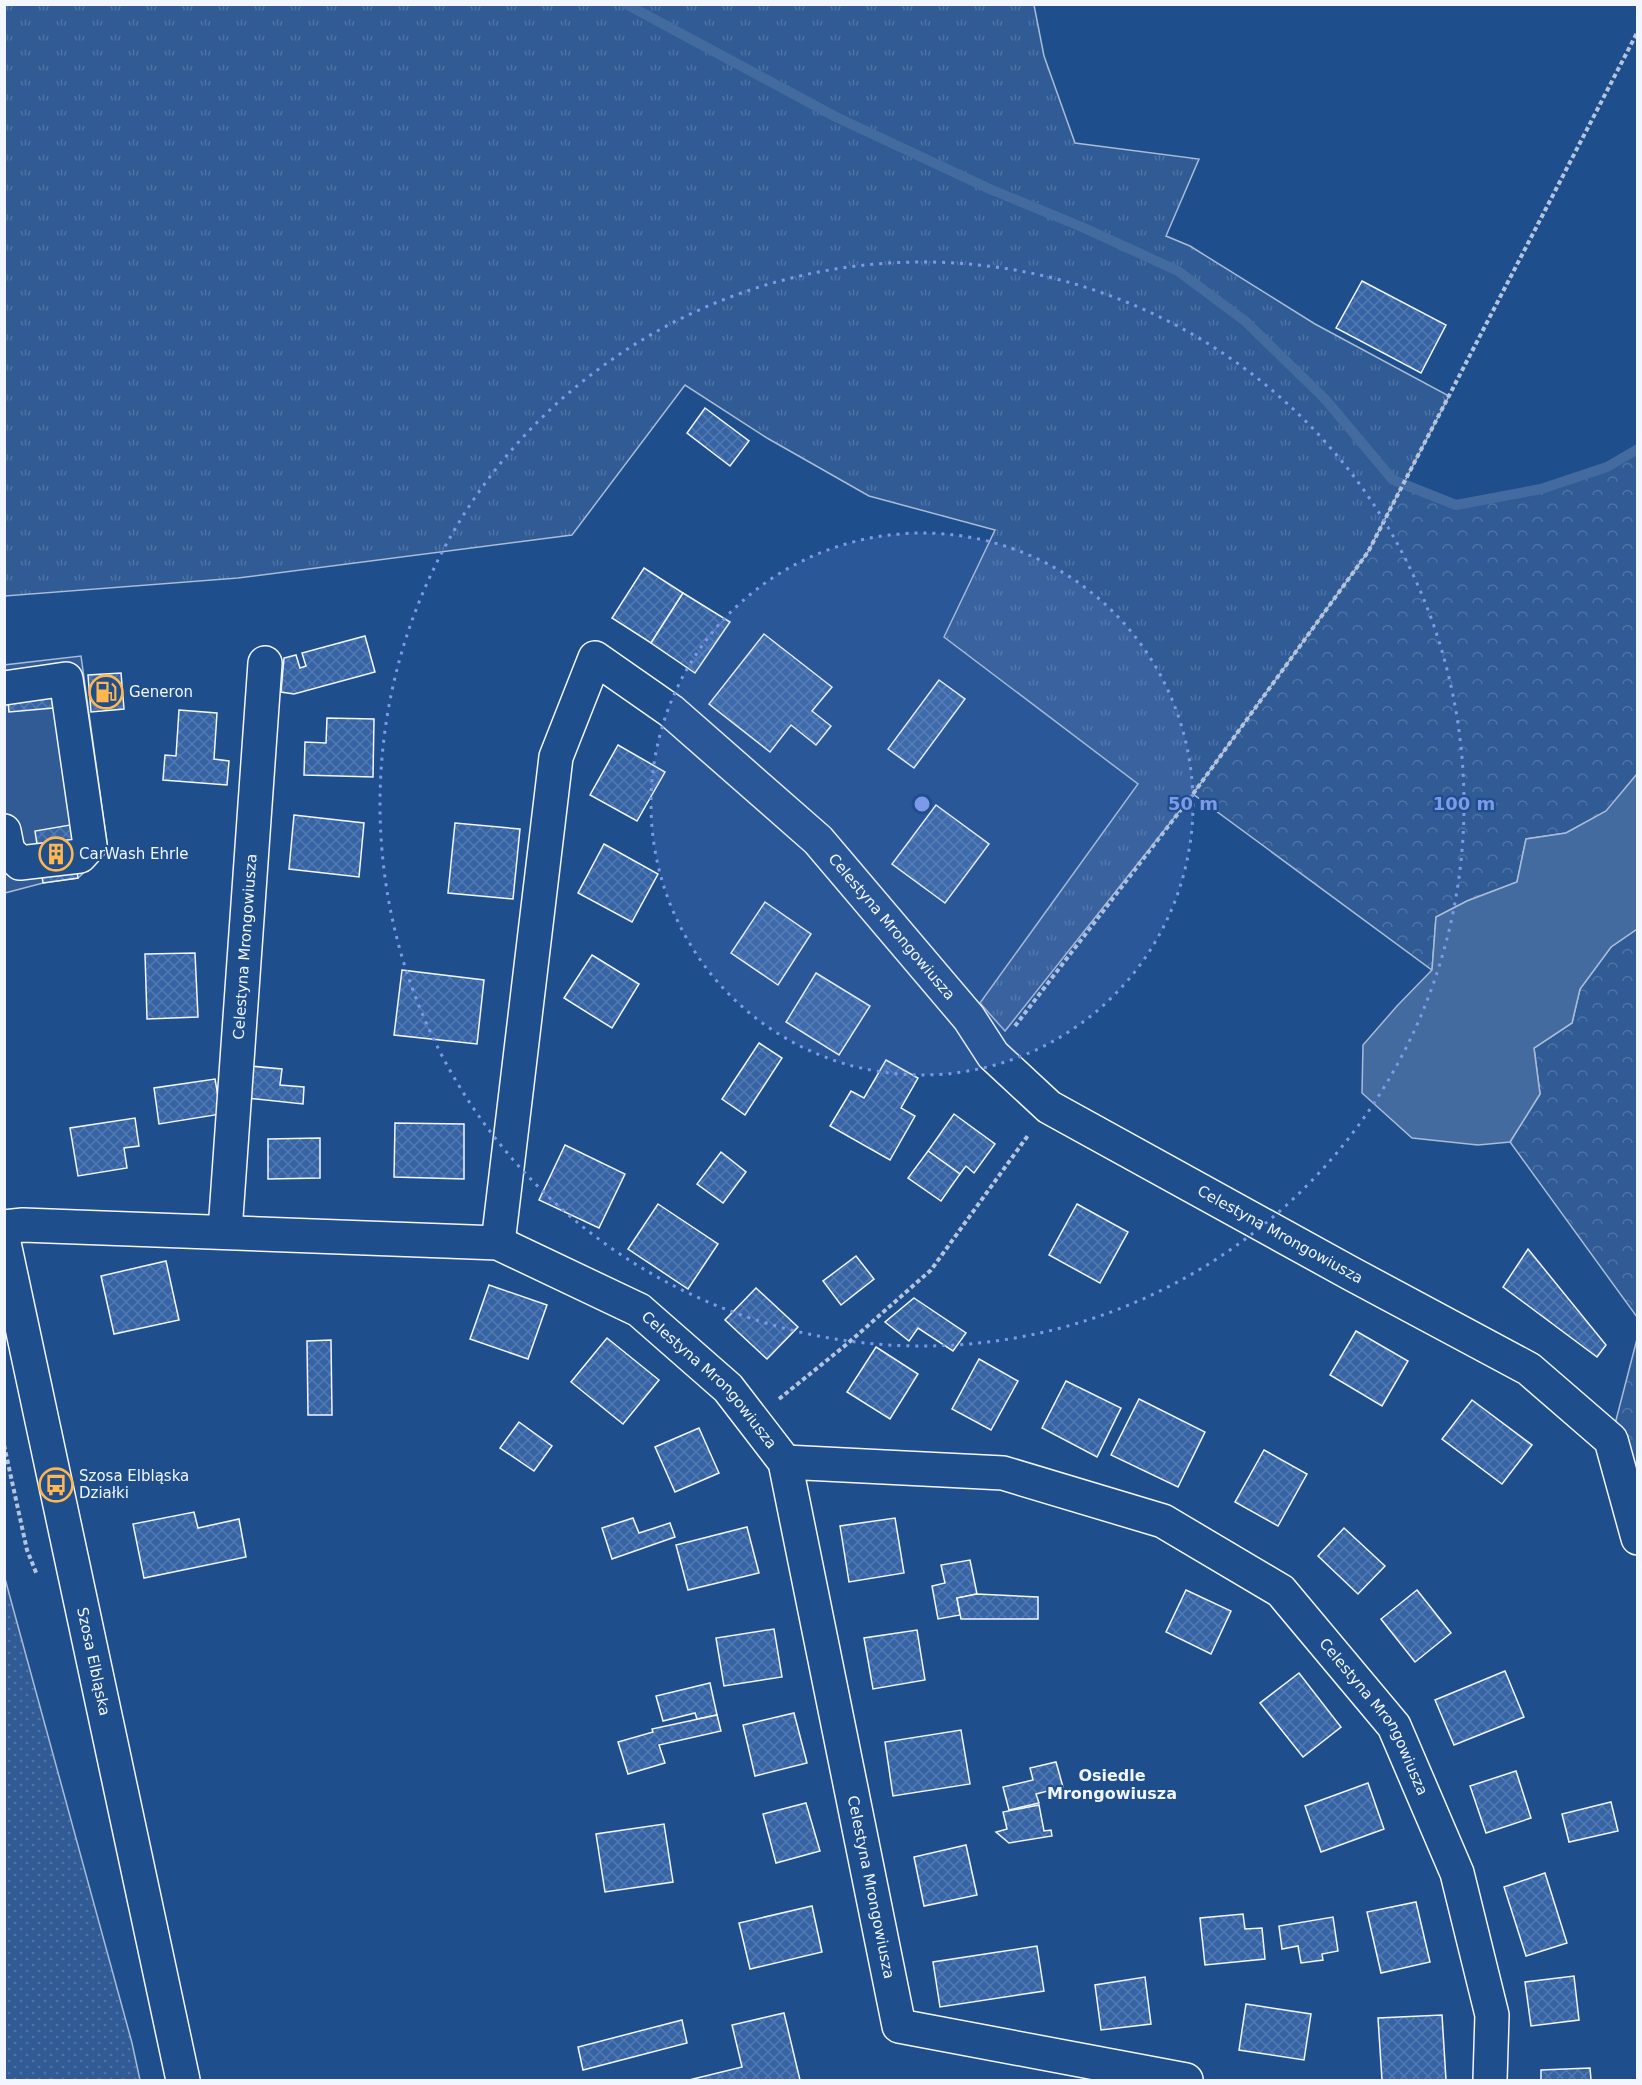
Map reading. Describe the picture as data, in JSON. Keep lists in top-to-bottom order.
{
  "streets": {
    "street": ["Celestyna Mrongowiusza", "Szosa Elbląska"]
  },
  "districts": ["Osiedle Mrongowiusza"],
  "places": {
    "fuel station": ["Generon"],
    "building": ["CarWash Ehrle"],
    "bus stop": ["Szosa Elbląska Działki"]
  },
  "rings": ["50 m", "100 m"]
}
